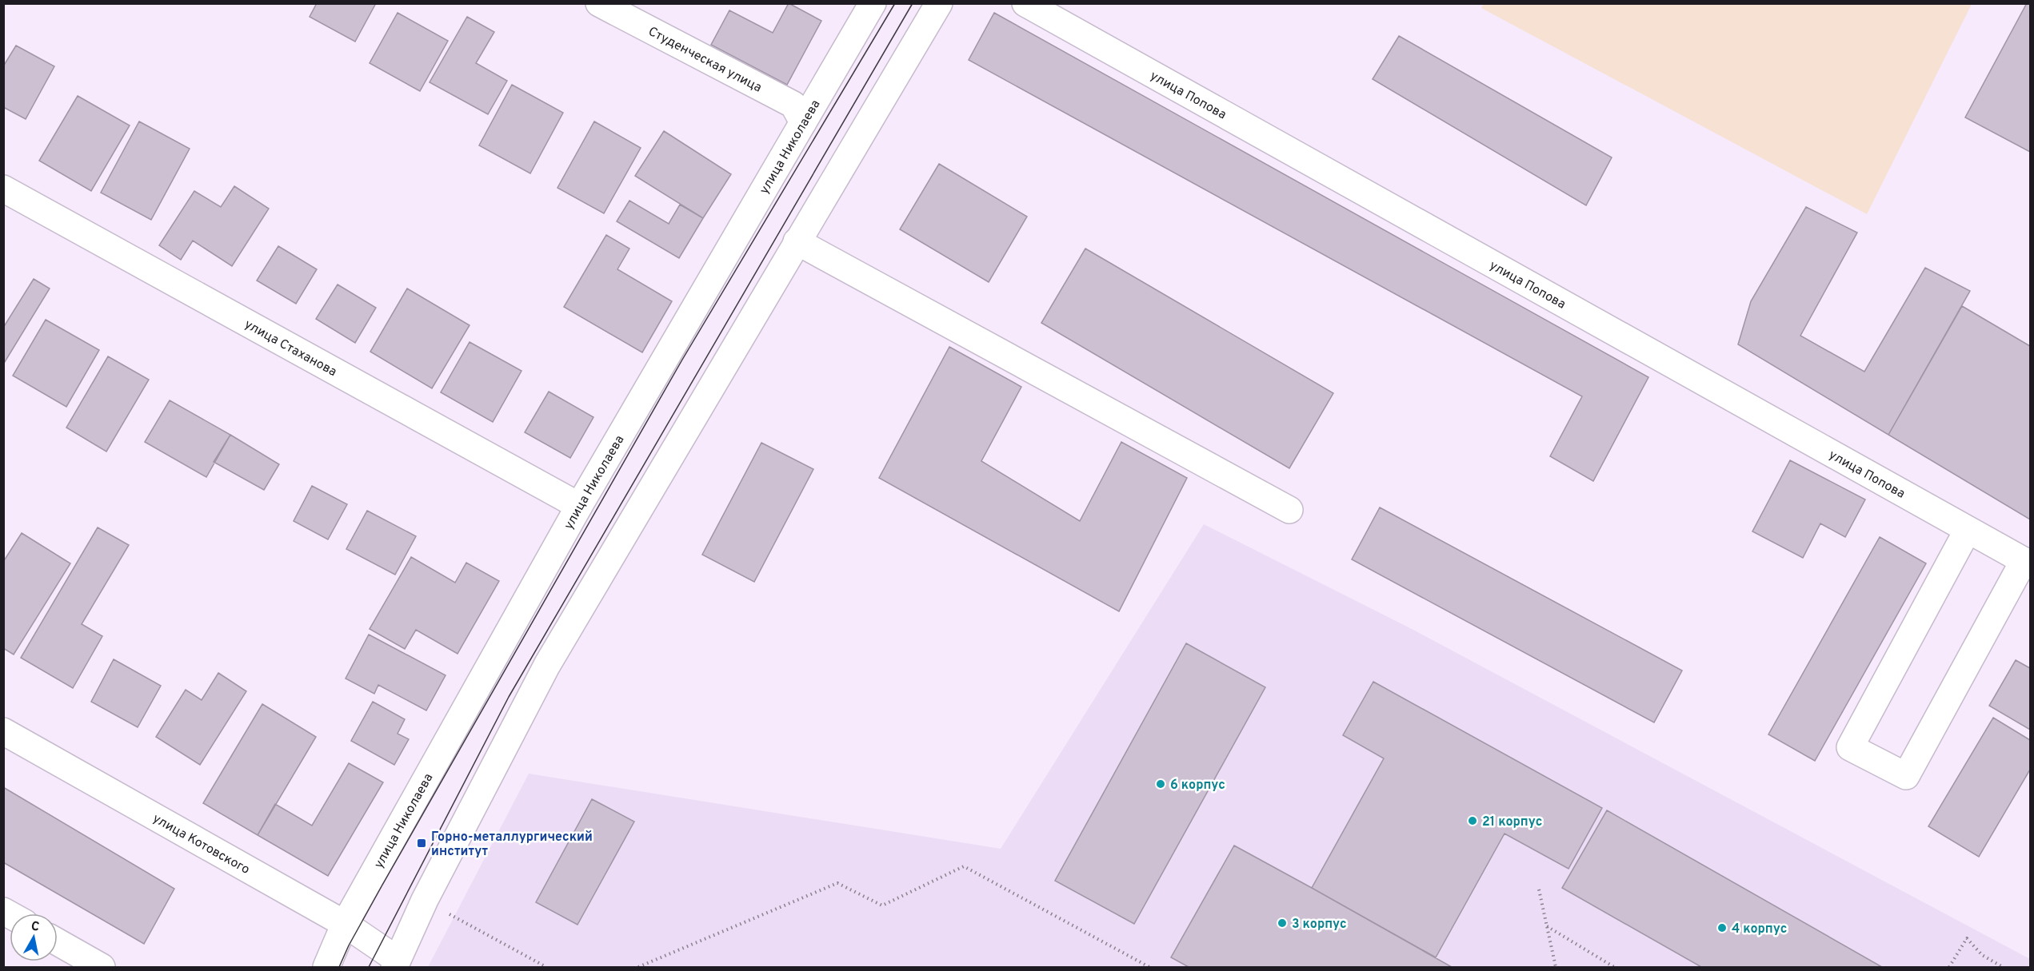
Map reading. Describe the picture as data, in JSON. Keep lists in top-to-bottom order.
{
  "streets": {
    "street": [
      "Студенческая улица",
      "улица Попова",
      "улица Николаева",
      "улица Стаханова",
      "улица Котовского"
    ]
  },
  "crossings": [
    ["Студенческая улица", "улица Николаева"],
    ["улица Николаева", "улица Стаханова"],
    ["улица Николаева", "улица Котовского"]
  ],
  "places": {
    "other": [
      "6 корпус",
      "21 корпус",
      "3 корпус",
      "4 корпус"
    ],
    "transit": ["Горно-металлургический институт"]
  },
  "north": "top"
}
